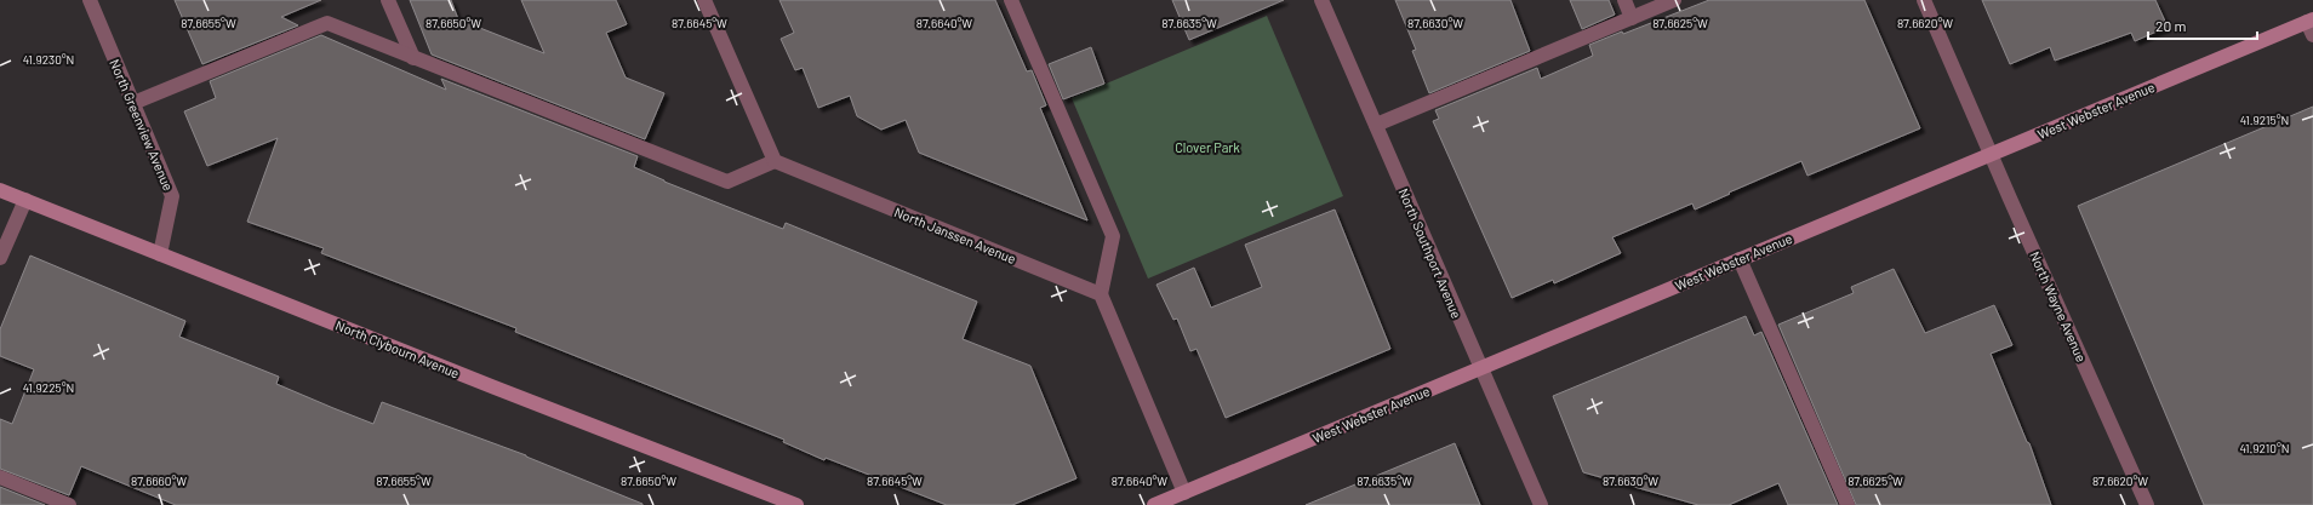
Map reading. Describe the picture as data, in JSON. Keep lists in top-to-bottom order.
{
  "streets": {
    "street": [
      "West Webster Avenue",
      "North Greenview Avenue",
      "North Janssen Avenue",
      "North Southport Avenue",
      "North Wayne Avenue",
      "North Clybourn Avenue"
    ]
  },
  "crossings": [
    ["West Webster Avenue", "North Southport Avenue"],
    ["West Webster Avenue", "North Wayne Avenue"],
    ["North Greenview Avenue", "North Clybourn Avenue"]
  ],
  "parks": ["Clover Park"],
  "scale_bar": "20 m",
  "coordinates": [
    "87.6655°W",
    "87.6650°W",
    "87.6645°W",
    "87.6640°W",
    "87.6635°W",
    "87.6630°W",
    "87.6625°W",
    "87.6620°W",
    "41.9230°N",
    "41.9215°N",
    "41.9225°N",
    "41.9210°N",
    "87.6660°W"
  ]
}
